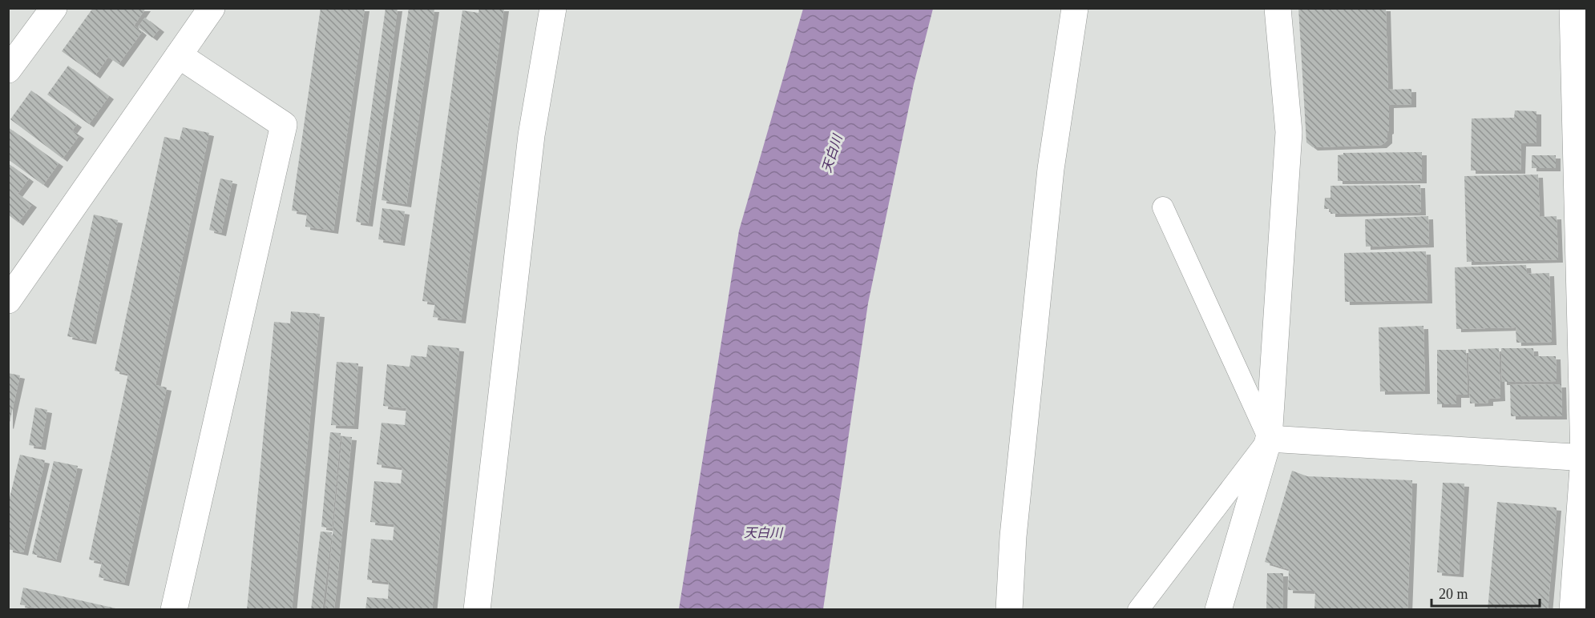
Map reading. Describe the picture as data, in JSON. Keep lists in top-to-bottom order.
{
  "water": ["天白川"],
  "scale_bar": "20 m"
}
